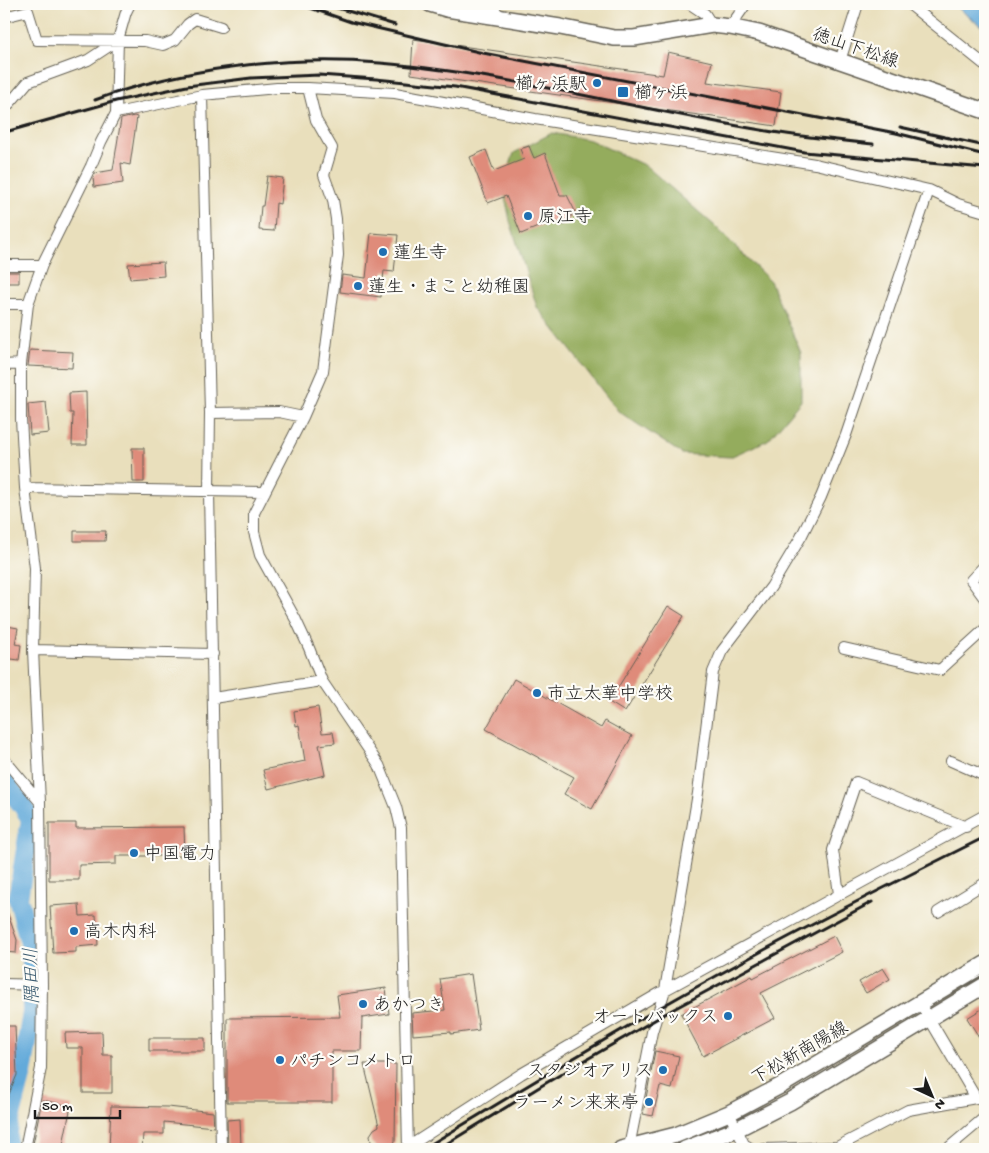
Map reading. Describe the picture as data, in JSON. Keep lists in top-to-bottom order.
{
  "streets": {
    "main road": ["徳山下松線", "下松新南陽線"]
  },
  "water": ["隅田川"],
  "places": {
    "other": [
      "櫛ヶ浜駅",
      "原江寺",
      "蓮生寺",
      "蓮生・まこと幼稚園",
      "市立太華中学校",
      "中国電力",
      "高木内科",
      "あかつき",
      "オートバックス",
      "パチンコメトロ",
      "スタジオアリス",
      "ラーメン来来亭"
    ],
    "transit": ["櫛ヶ浜"]
  },
  "scale_bar": "50 m",
  "north": "bottom right"
}
